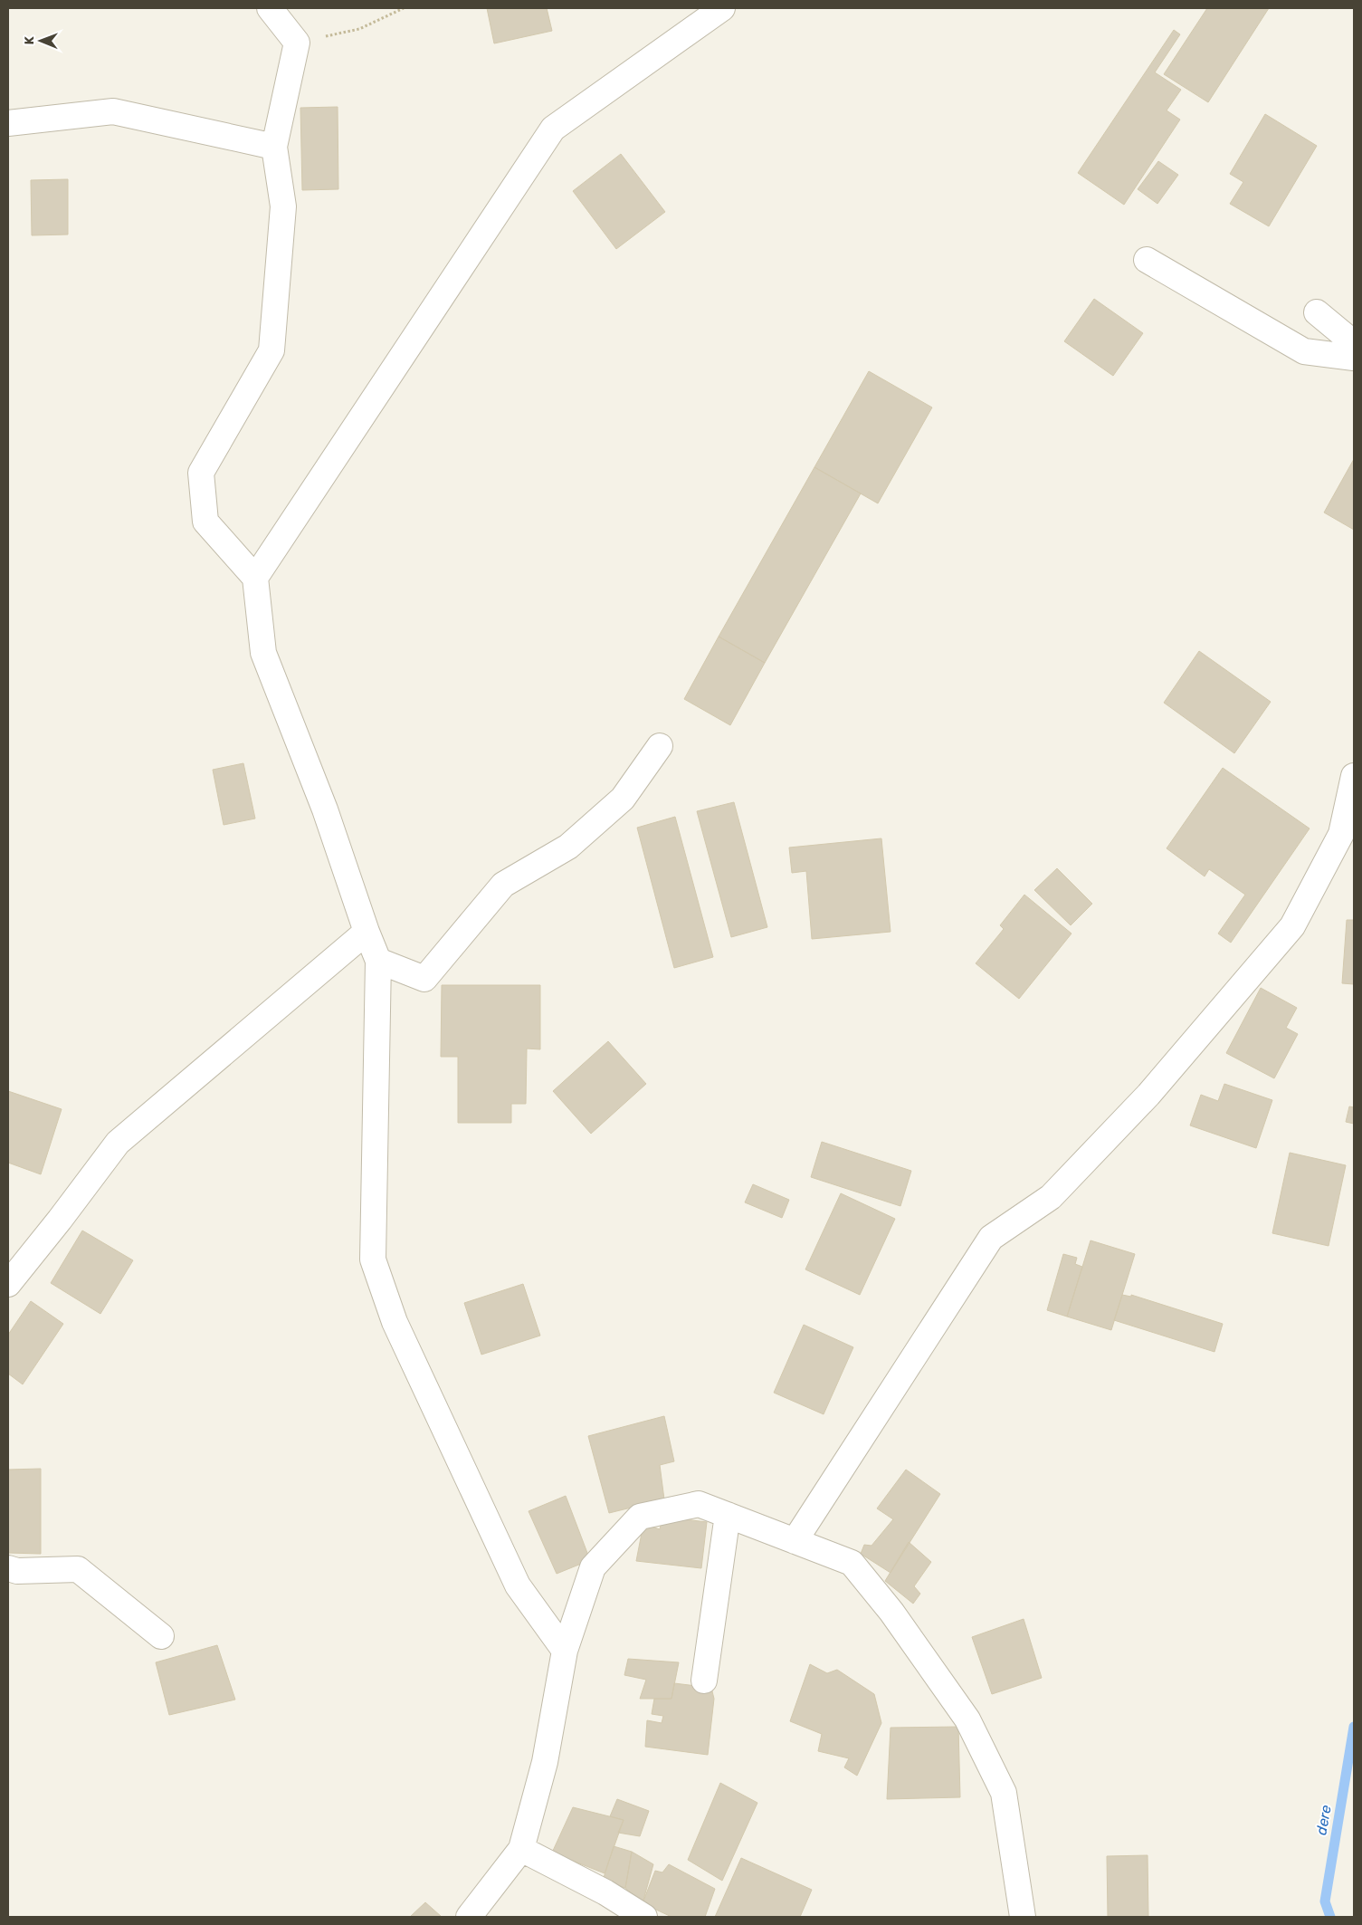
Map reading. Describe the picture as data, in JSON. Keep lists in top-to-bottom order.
{
  "water": ["dere"],
  "north": "left"
}
